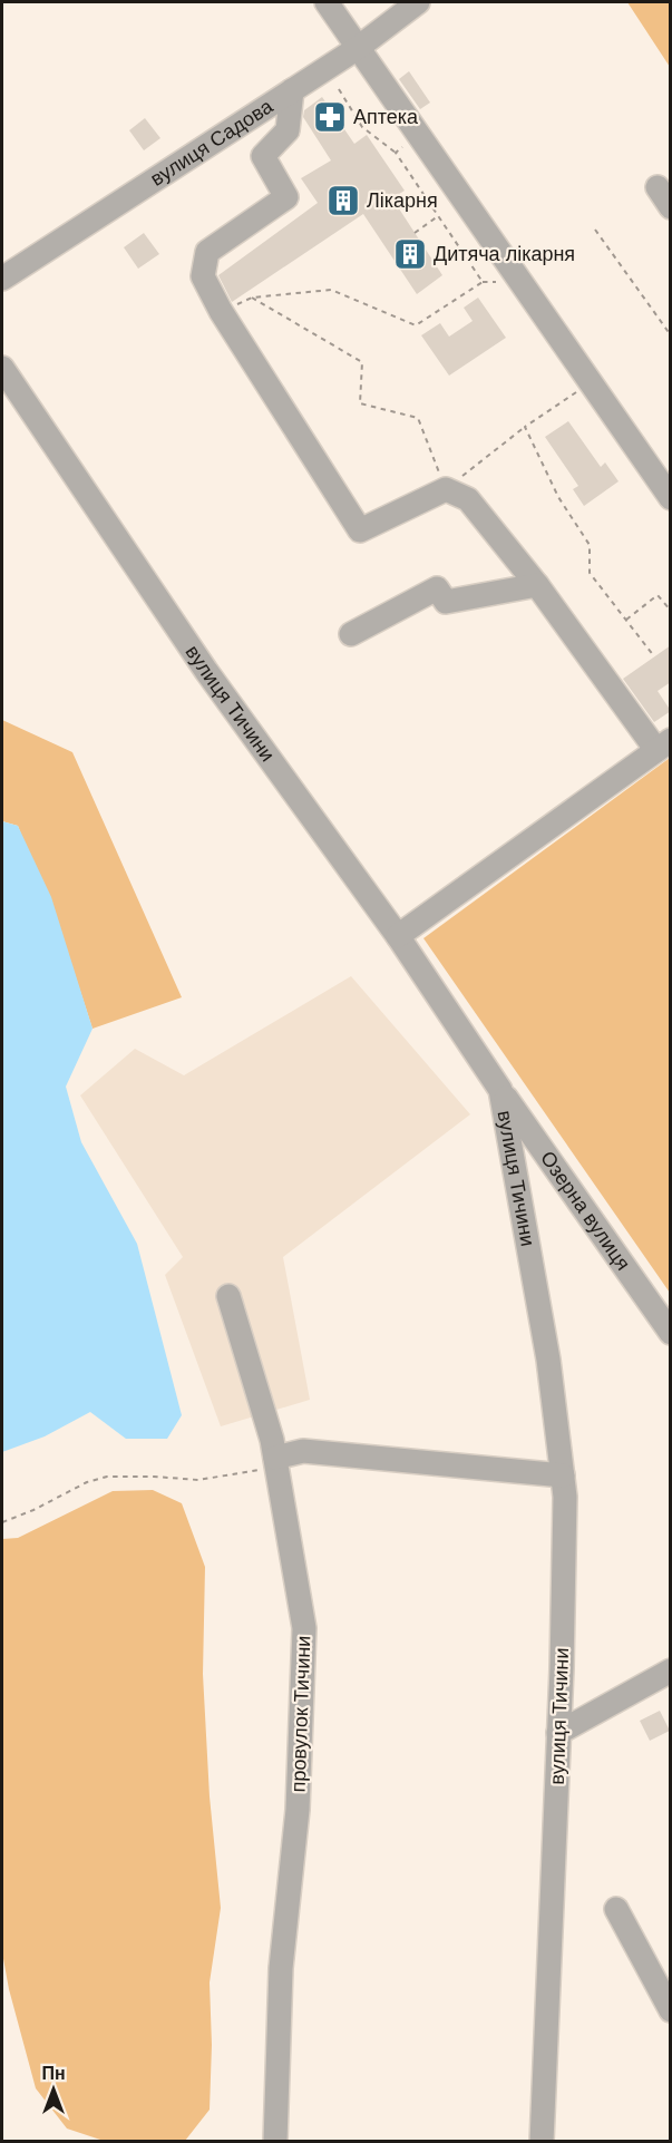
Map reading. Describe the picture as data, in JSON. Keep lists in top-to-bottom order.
{
  "streets": {
    "street": [
      "вулиця Садова",
      "вулиця Тичини",
      "Озерна вулиця",
      "провулок Тичини"
    ]
  },
  "crossings": [
    ["вулиця Тичини", "Озерна вулиця"]
  ],
  "places": {
    "pharmacy": ["Аптека"],
    "building": ["Лікарня", "Дитяча лікарня"]
  },
  "north": "top"
}
